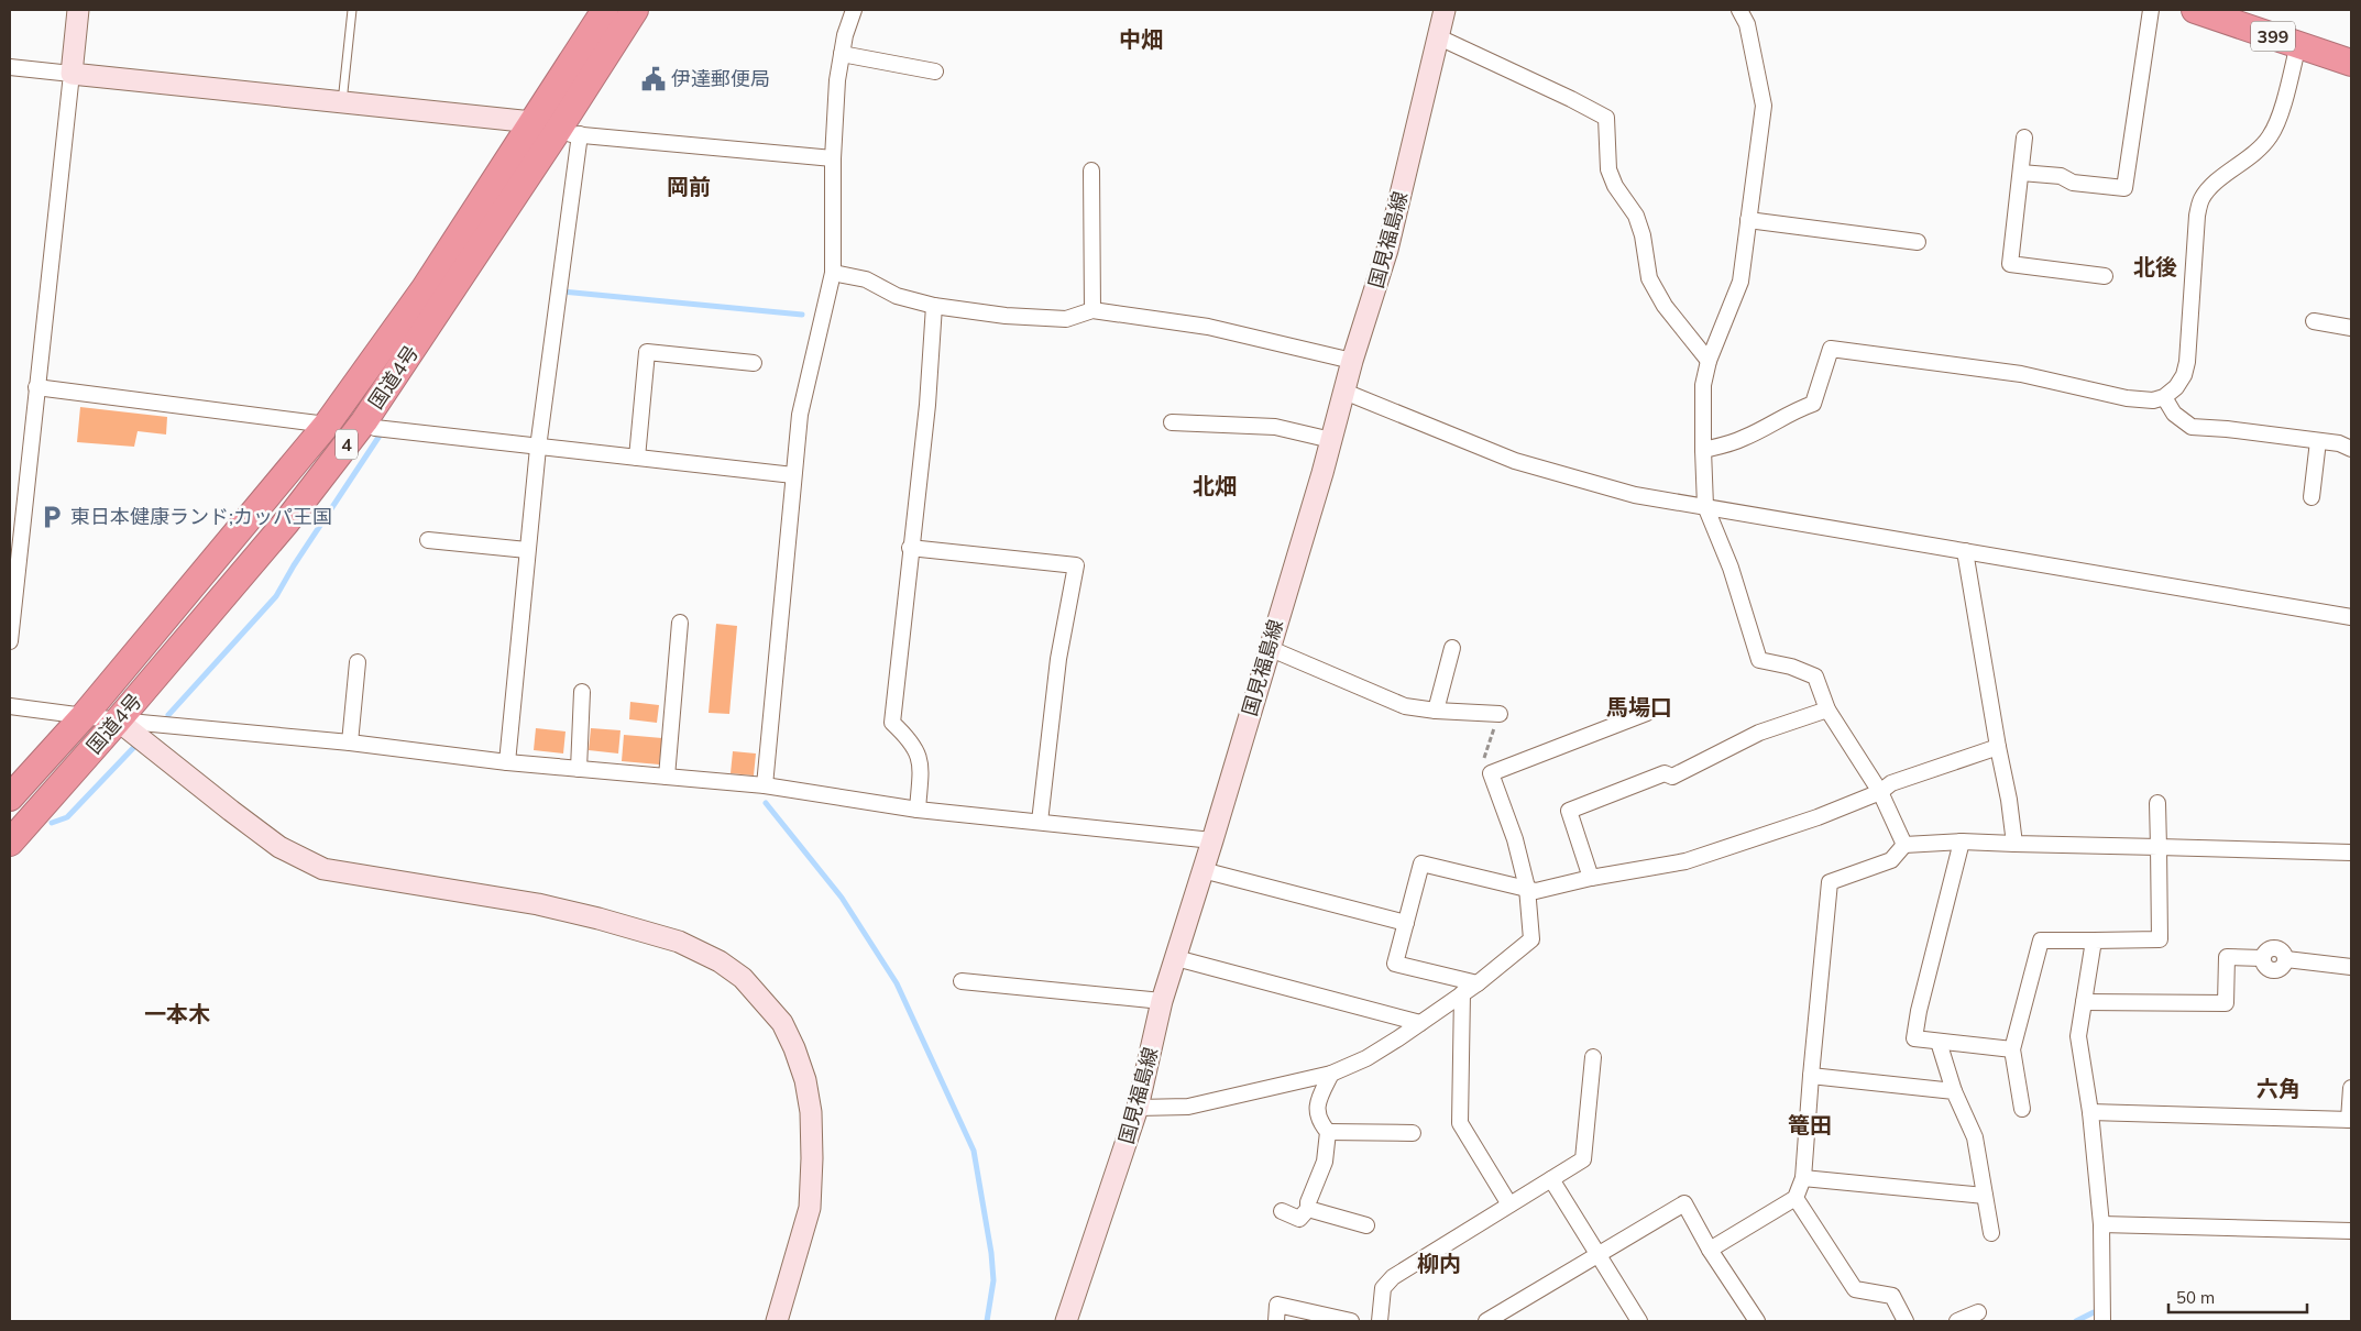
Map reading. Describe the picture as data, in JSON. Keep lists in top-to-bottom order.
{
  "streets": {
    "highway": ["399", "国道4号", "4"],
    "street": ["国見福島線"]
  },
  "districts": [
    "中畑",
    "岡前",
    "北後",
    "北畑",
    "馬場口",
    "一本木",
    "六角",
    "篭田",
    "柳内"
  ],
  "places": {
    "public building": ["伊達郵便局"],
    "parking": ["東日本健康ランド;カッパ王国"]
  },
  "scale_bar": "50 m"
}
